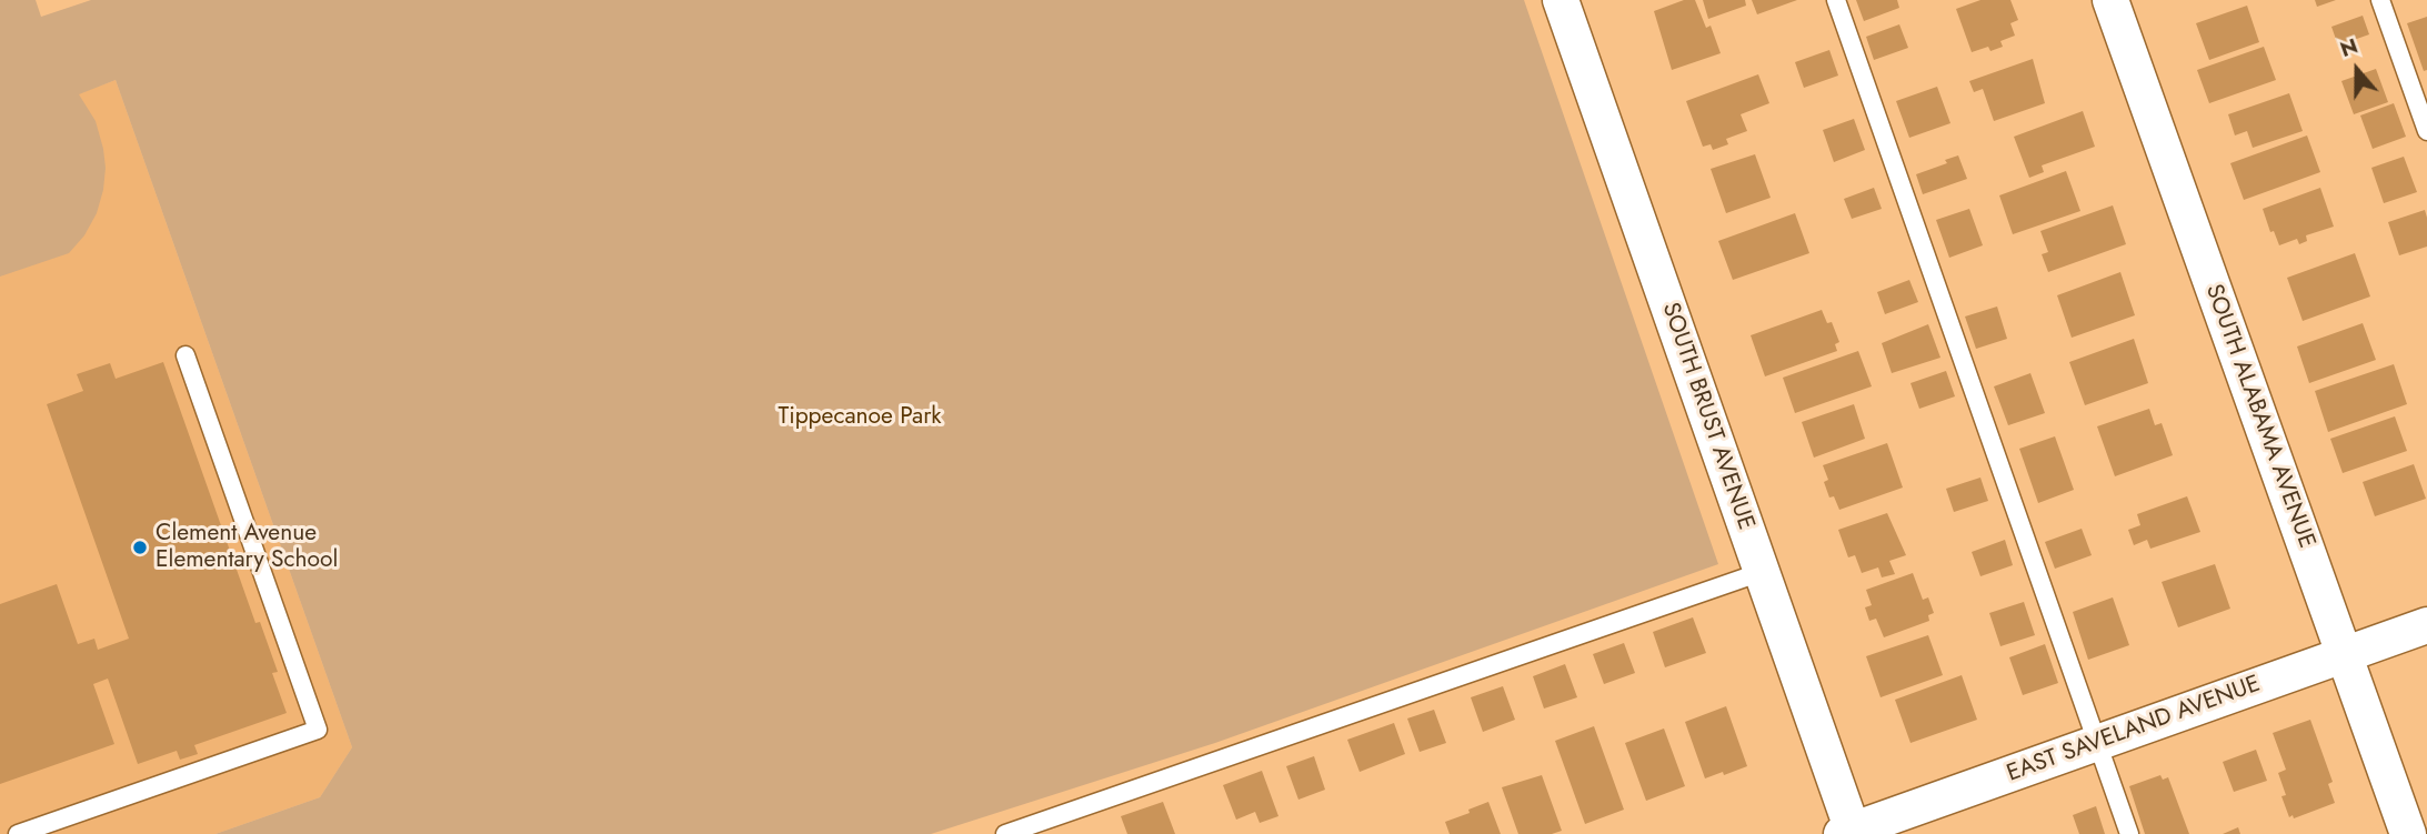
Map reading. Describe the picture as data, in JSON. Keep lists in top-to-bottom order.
{
  "streets": {
    "street": ["SOUTH BRUST AVENUE", "SOUTH ALABAMA AVENUE", "EAST SAVELAND AVENUE"]
  },
  "crossings": [
    ["SOUTH BRUST AVENUE", "EAST SAVELAND AVENUE"],
    ["SOUTH ALABAMA AVENUE", "EAST SAVELAND AVENUE"]
  ],
  "parks": ["Tippecanoe Park"],
  "places": ["Clement Avenue Elementary School"],
  "north": "top"
}
